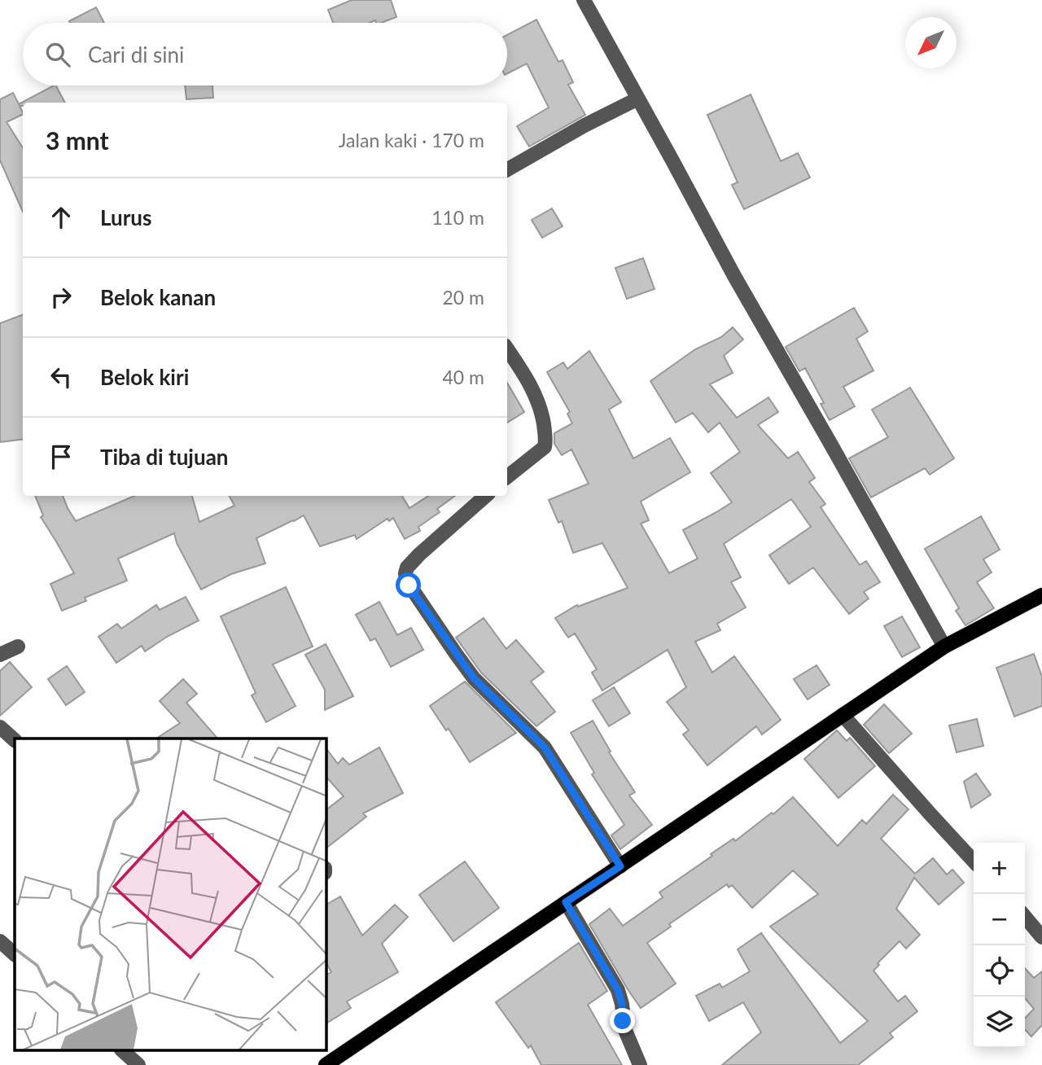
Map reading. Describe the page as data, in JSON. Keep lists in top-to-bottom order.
{
  "north": "bottom left",
  "page": {
    "search": "Cari di sini",
    "heading": ["3 mnt", "Jalan kaki · 170 m"],
    "list": [
      ["Lurus", "110 m"],
      ["Belok kanan", "20 m"],
      ["Belok kiri", "40 m"],
      "Tiba di tujuan"
    ],
    "map_buttons": ["+", "−"]
  }
}
